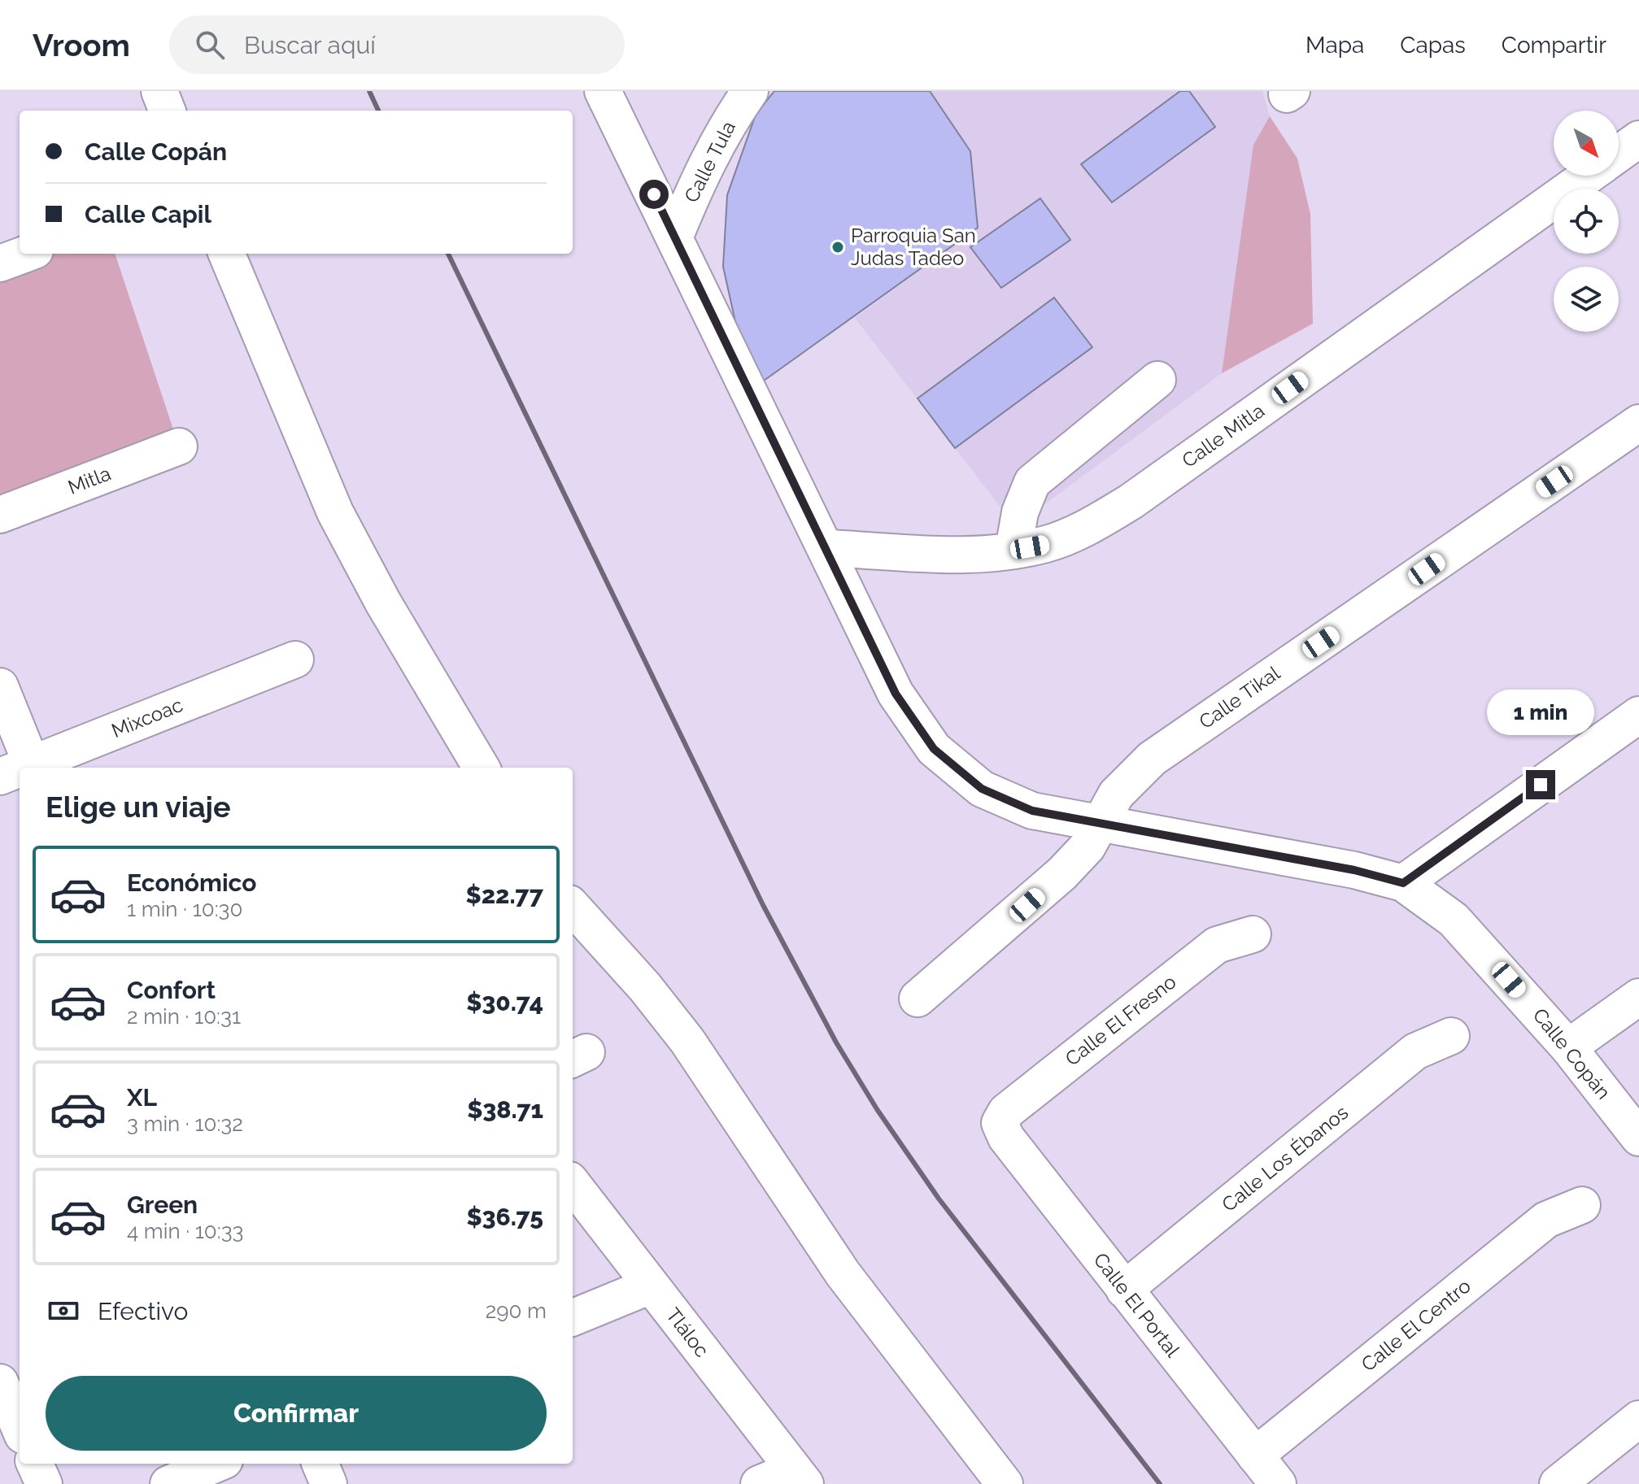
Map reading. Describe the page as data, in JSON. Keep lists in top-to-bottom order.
{
  "streets": {
    "main road": [
      "Calle Tula",
      "Calle Mitla",
      "Mitla",
      "Calle Tikal",
      "Mixcoac",
      "Calle El Fresno",
      "Calle Copán",
      "Calle Los Ébanos",
      "Calle El Portal",
      "Calle El Centro",
      "Tláloc"
    ]
  },
  "crossings": [
    ["Calle Tula", "Calle Copán"],
    ["Calle Mitla", "Calle Copán"],
    ["Calle Tikal", "Calle Copán"],
    ["Calle El Fresno", "Calle El Portal"],
    ["Calle Los Ébanos", "Calle El Portal"],
    ["Calle El Portal", "Calle El Centro"]
  ],
  "places": ["Parroquia San Judas Tadeo"],
  "north": "bottom right",
  "page": {
    "header": "Vroom",
    "search": "Buscar aquí",
    "nav": ["Mapa", "Capas", "Compartir"],
    "banner": ["Calle Copán", "Calle Capil"],
    "bubble": "1 min",
    "heading": "Elige un viaje",
    "list": [
      {
        "name": "Económico",
        "note": "1 min · 10:30",
        "value": "$22.77"
      },
      {
        "name": "Confort",
        "note": "2 min · 10:31",
        "value": "$30.74"
      },
      {
        "name": "XL",
        "note": "3 min · 10:32",
        "value": "$38.71"
      },
      {
        "name": "Green",
        "note": "4 min · 10:33",
        "value": "$36.75"
      }
    ],
    "pay": ["Efectivo", "290 m"],
    "buttons": "Confirmar"
  }
}
